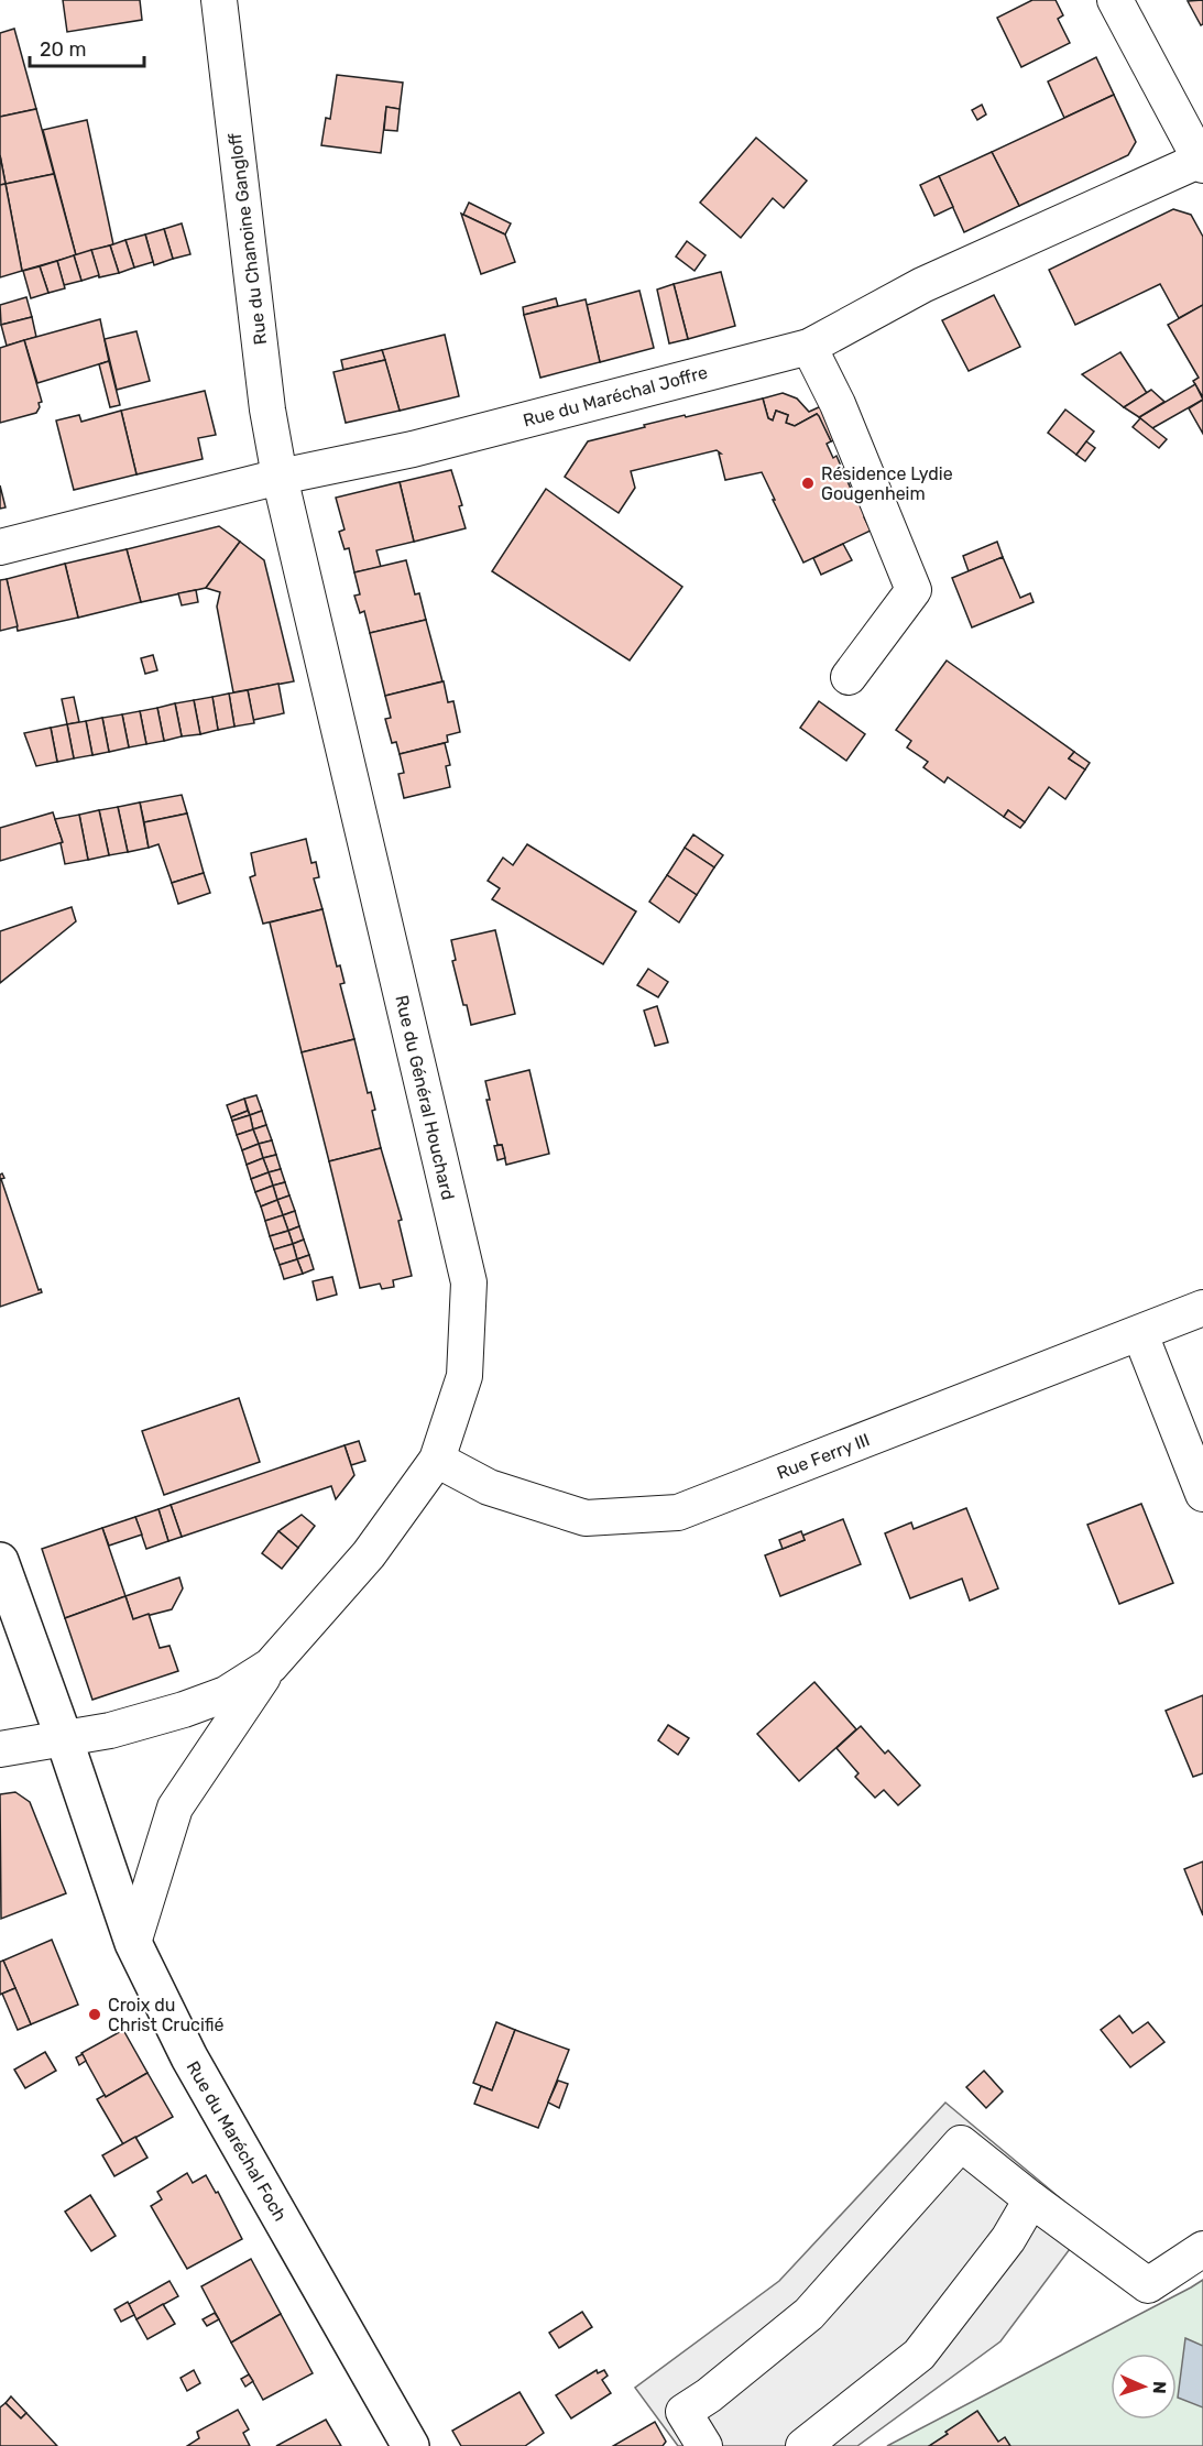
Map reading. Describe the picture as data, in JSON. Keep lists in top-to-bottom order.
{
  "streets": {
    "main road": ["Rue du Maréchal Foch"],
    "street": [
      "Rue du Chanoine Gangloff",
      "Rue du Maréchal Joffre",
      "Rue du Général Houchard",
      "Rue Ferry III"
    ]
  },
  "crossings": [
    ["Rue du Chanoine Gangloff", "Rue du Maréchal Joffre"],
    ["Rue du Chanoine Gangloff", "Rue du Général Houchard"],
    ["Rue du Maréchal Joffre", "Rue du Général Houchard"],
    ["Rue du Général Houchard", "Rue Ferry III"],
    ["Rue du Général Houchard", "Rue du Maréchal Foch"]
  ],
  "places": ["Résidence Lydie Gougenheim", "Croix du Christ Crucifié"],
  "scale_bar": "20 m",
  "north": "right"
}
